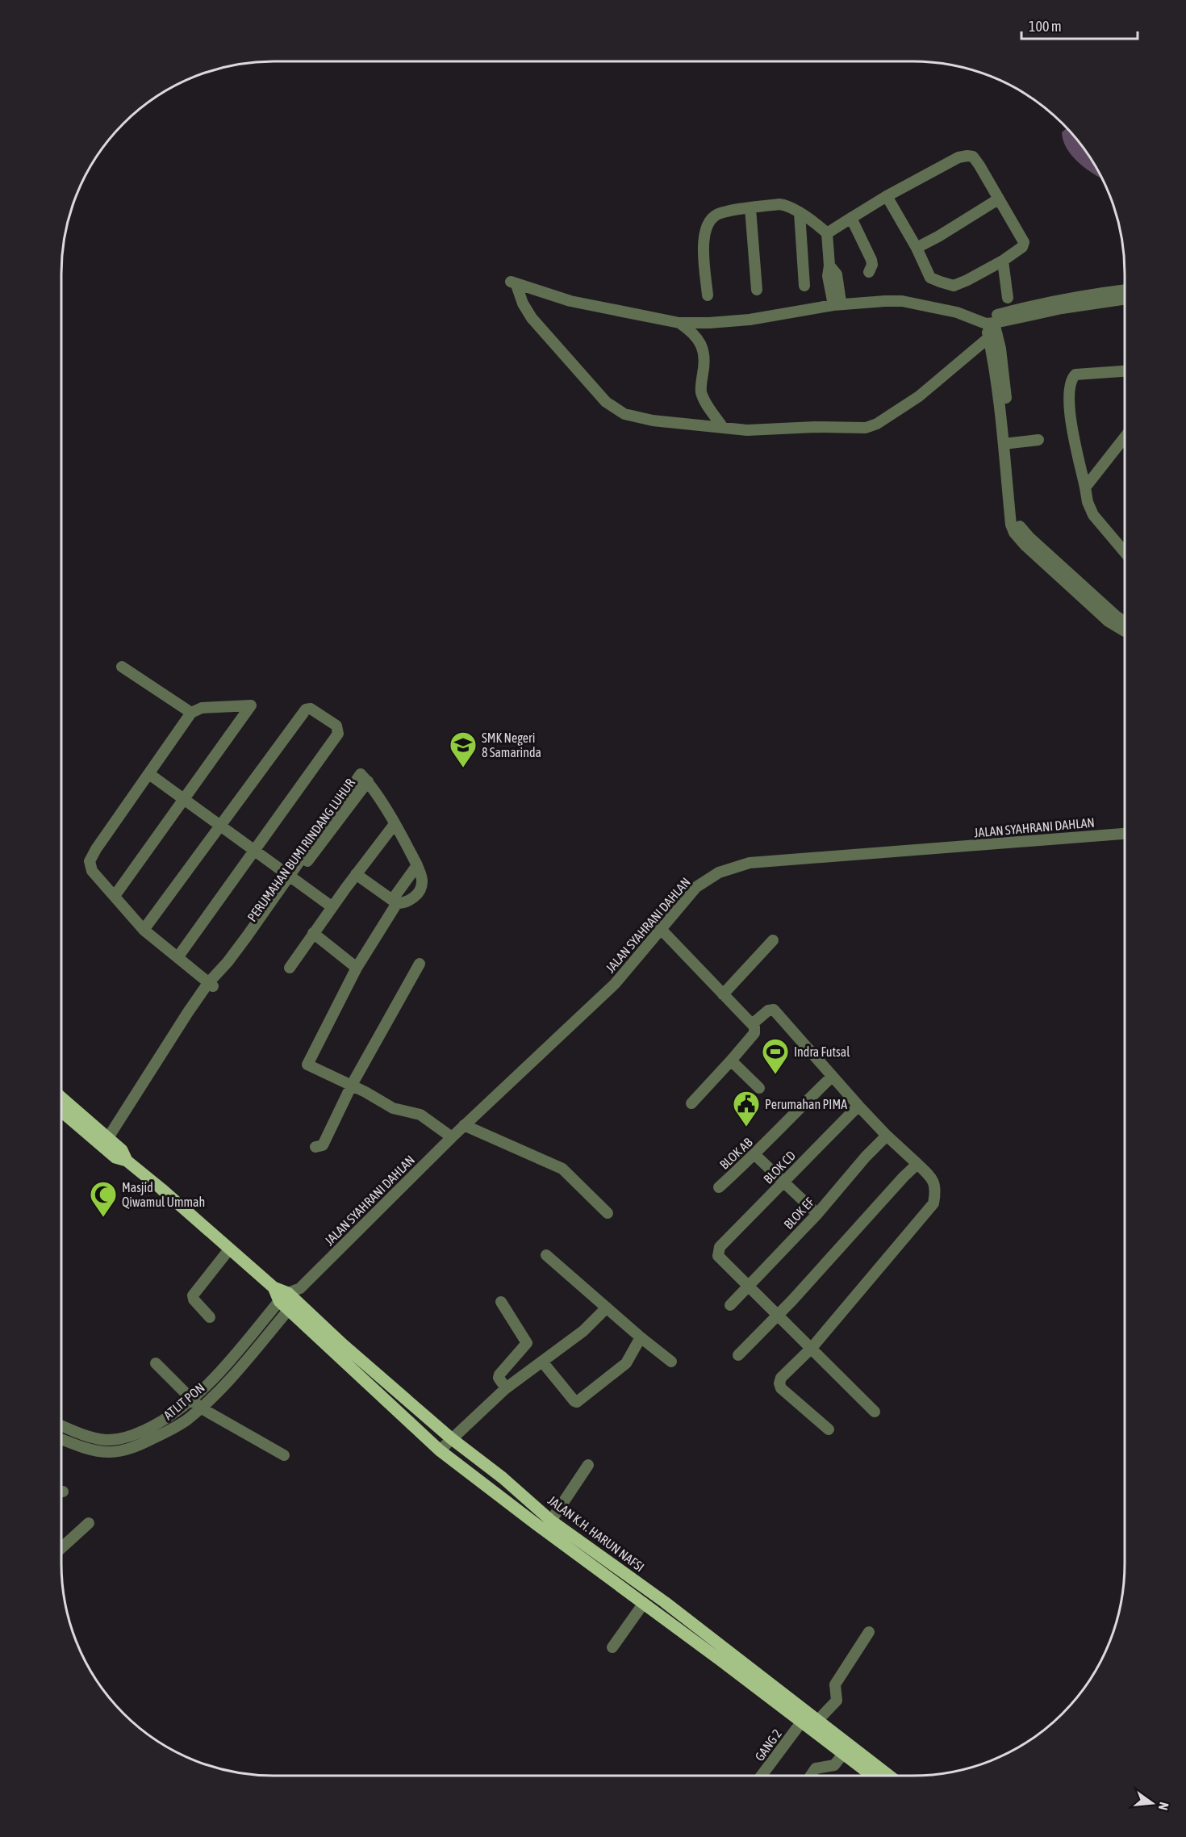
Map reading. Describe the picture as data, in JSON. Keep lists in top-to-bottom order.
{
  "streets": {
    "main road": ["JALAN K.H. HARUN NAFSI"],
    "street": [
      "JALAN SYAHRANI DAHLAN",
      "PERUMAHAN BUMI RINDANG LUHUR",
      "BLOK AB",
      "BLOK CD",
      "BLOK EF",
      "ATLIT PON",
      "GANG 2"
    ]
  },
  "crossings": [
    ["JALAN SYAHRANI DAHLAN", "ATLIT PON"],
    ["JALAN SYAHRANI DAHLAN", "JALAN K.H. HARUN NAFSI"],
    ["BLOK CD", "BLOK EF"],
    ["ATLIT PON", "JALAN K.H. HARUN NAFSI"],
    ["JALAN K.H. HARUN NAFSI", "GANG 2"]
  ],
  "places": {
    "school or university": ["SMK Negeri 8 Samarinda"],
    "sports": ["Indra Futsal"],
    "public building": ["Perumahan PIMA"],
    "mosque": ["Masjid Qiwamul Ummah"]
  },
  "scale_bar": "100 m",
  "north": "right"
}
